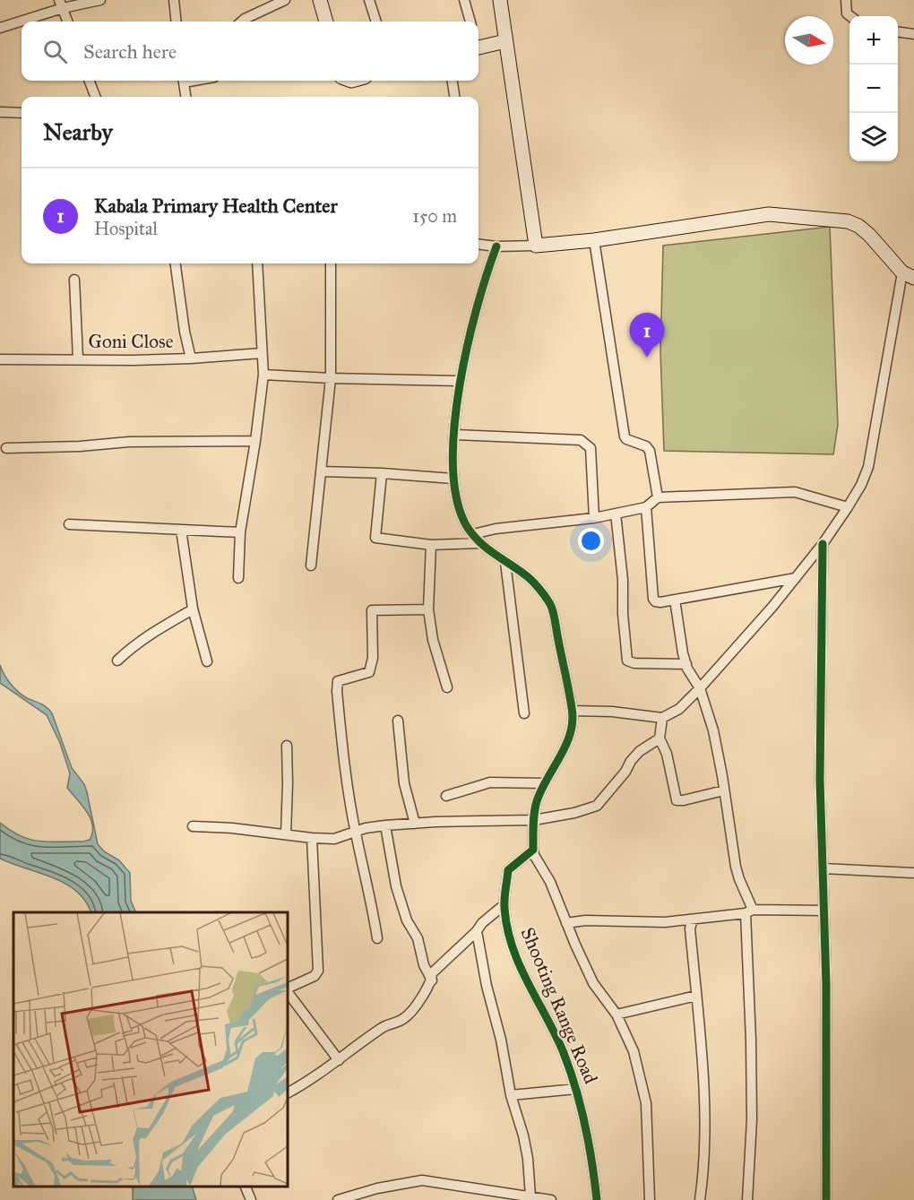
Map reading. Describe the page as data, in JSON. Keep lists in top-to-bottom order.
{
  "streets": {
    "street": ["Goni Close", "Shooting Range Road"]
  },
  "north": "right",
  "page": {
    "map_buttons": ["+", "−"],
    "search": "Search here",
    "heading": "Nearby",
    "list": [
      {
        "mark": "1",
        "name": "Kabala Primary Health Center",
        "note": "Hospital",
        "value": "150 m"
      }
    ],
    "pins": "1"
  }
}
